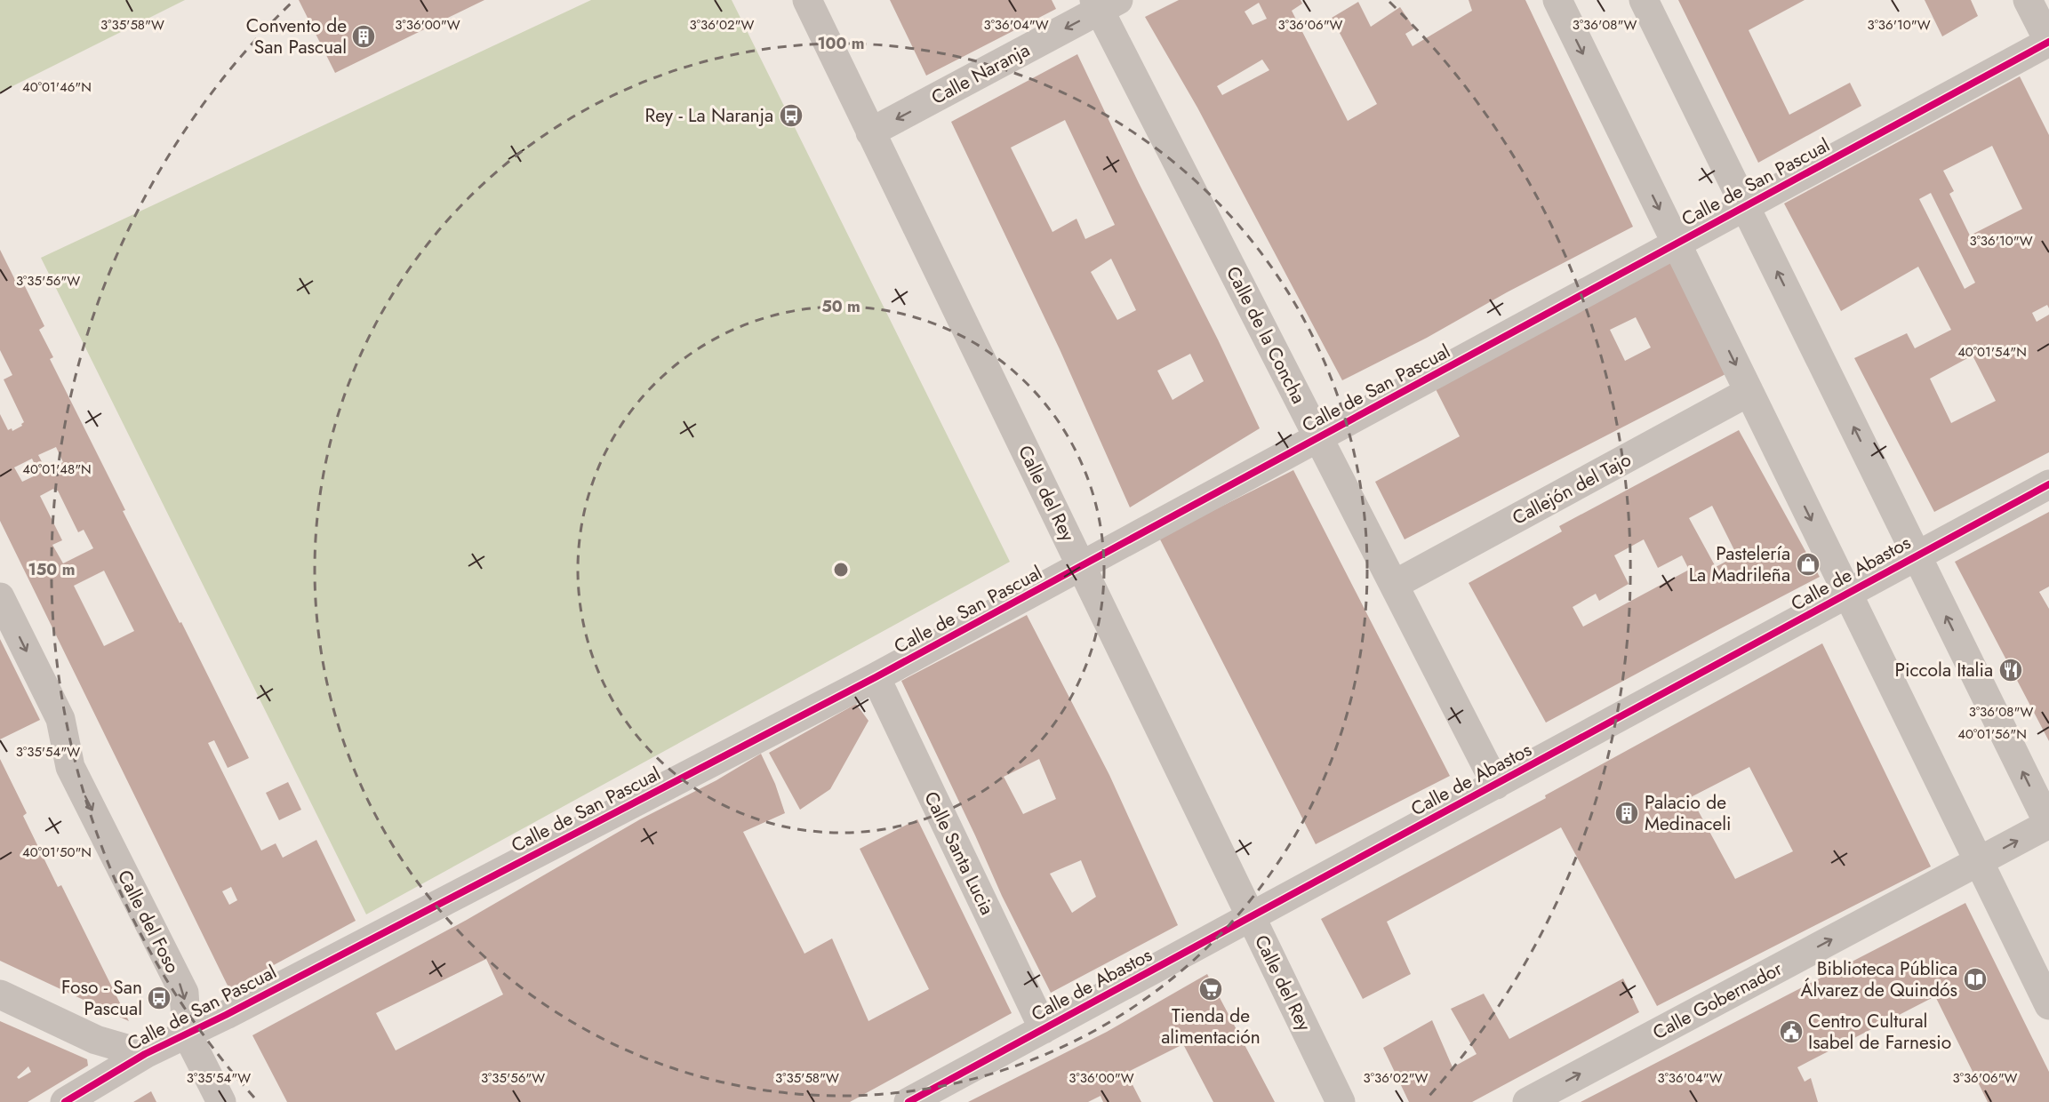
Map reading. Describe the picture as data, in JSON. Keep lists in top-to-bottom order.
{
  "streets": {
    "street": [
      "Calle Naranja",
      "Calle de San Pascual",
      "Calle de la Concha",
      "Callejón del Tajo",
      "Calle del Rey",
      "Calle de Abastos",
      "Calle Santa Lucia",
      "Calle del Foso",
      "Calle Gobernador"
    ]
  },
  "crossings": [
    ["Calle Naranja", "Calle de la Concha"],
    ["Calle Naranja", "Calle del Rey"],
    ["Calle de San Pascual", "Calle de la Concha"],
    ["Calle de San Pascual", "Calle del Rey"],
    ["Calle de San Pascual", "Calle Santa Lucia"],
    ["Calle de San Pascual", "Calle del Foso"],
    ["Calle de la Concha", "Callejón del Tajo"],
    ["Calle de la Concha", "Calle de Abastos"],
    ["Calle del Rey", "Calle de Abastos"],
    ["Calle de Abastos", "Calle Santa Lucia"]
  ],
  "one_way": ["Calle Naranja", "Calle del Foso", "Calle Gobernador"],
  "places": {
    "building": ["Convento de San Pascual", "Palacio de Medinaceli"],
    "bus stop": ["Rey - La Naranja", "Foso - San Pascual"],
    "shop": ["Pastelería La Madrileña"],
    "restaurant": ["Piccola Italia"],
    "library": ["Biblioteca Pública Álvarez de Quindós"],
    "supermarket": ["Tienda de alimentación"],
    "public building": ["Centro Cultural Isabel de Farnesio"]
  },
  "coordinates": [
    "3°35'58\"W",
    "3°36'00\"W",
    "3°36'02\"W",
    "3°36'04\"W",
    "3°36'06\"W",
    "3°36'08\"W",
    "3°36'10\"W",
    "40°01'46\"N",
    "3°35'56\"W",
    "40°01'54\"N",
    "40°01'48\"N",
    "40°01'56\"N",
    "3°35'54\"W",
    "40°01'50\"N"
  ],
  "rings": ["100 m", "50 m", "150 m"]
}
